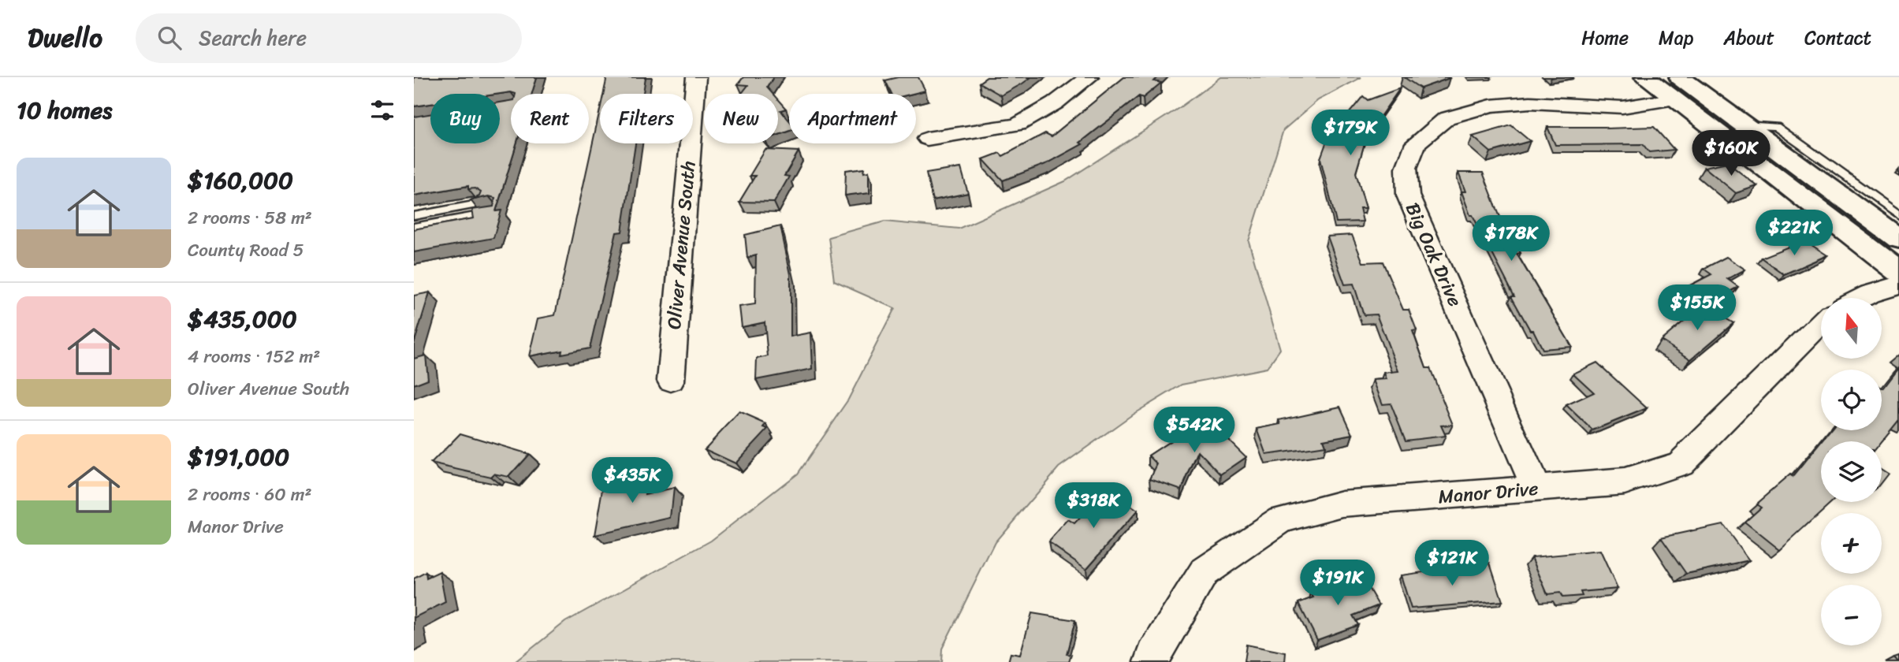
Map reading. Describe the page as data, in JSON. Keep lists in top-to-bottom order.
{
  "streets": {
    "street": ["Oliver Avenue South", "Big Oak Drive", "Manor Drive"]
  },
  "crossings": [
    ["Big Oak Drive", "Manor Drive"]
  ],
  "north": "top",
  "page": {
    "header": "Dwello",
    "search": "Search here",
    "nav": [
      "Home",
      "Map",
      "About",
      "Contact"
    ],
    "heading": "10 homes",
    "chip": [
      "Buy",
      "Rent",
      "Filters",
      "New",
      "Apartment"
    ],
    "price": [
      "$179K",
      "$160K",
      "$221K",
      "$178K",
      "$155K",
      "$542K",
      "$435K",
      "$318K",
      "$121K",
      "$191K"
    ],
    "list": [
      {
        "name": "$160,000",
        "note": "2 rooms · 58 m² · County Road 5"
      },
      {
        "name": "$435,000",
        "note": "4 rooms · 152 m² · Oliver Avenue South"
      },
      {
        "name": "$191,000",
        "note": "2 rooms · 60 m² · Manor Drive"
      }
    ],
    "map_buttons": ["+", "−"]
  }
}
